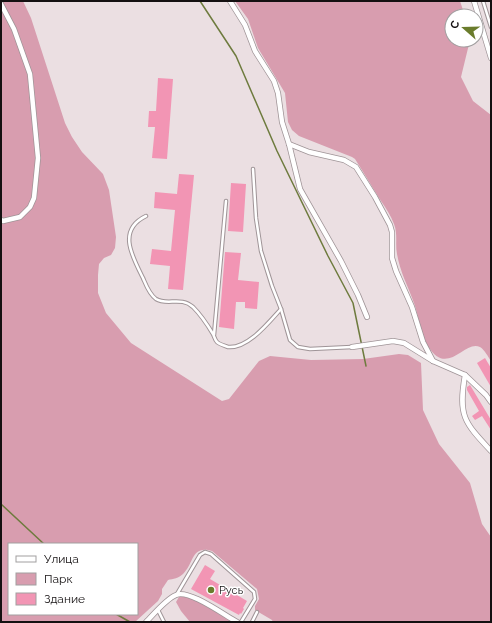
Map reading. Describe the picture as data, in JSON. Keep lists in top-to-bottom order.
{
  "places": ["Русь"],
  "legend": ["Улица", "Парк", "Здание"],
  "north": "left"
}
